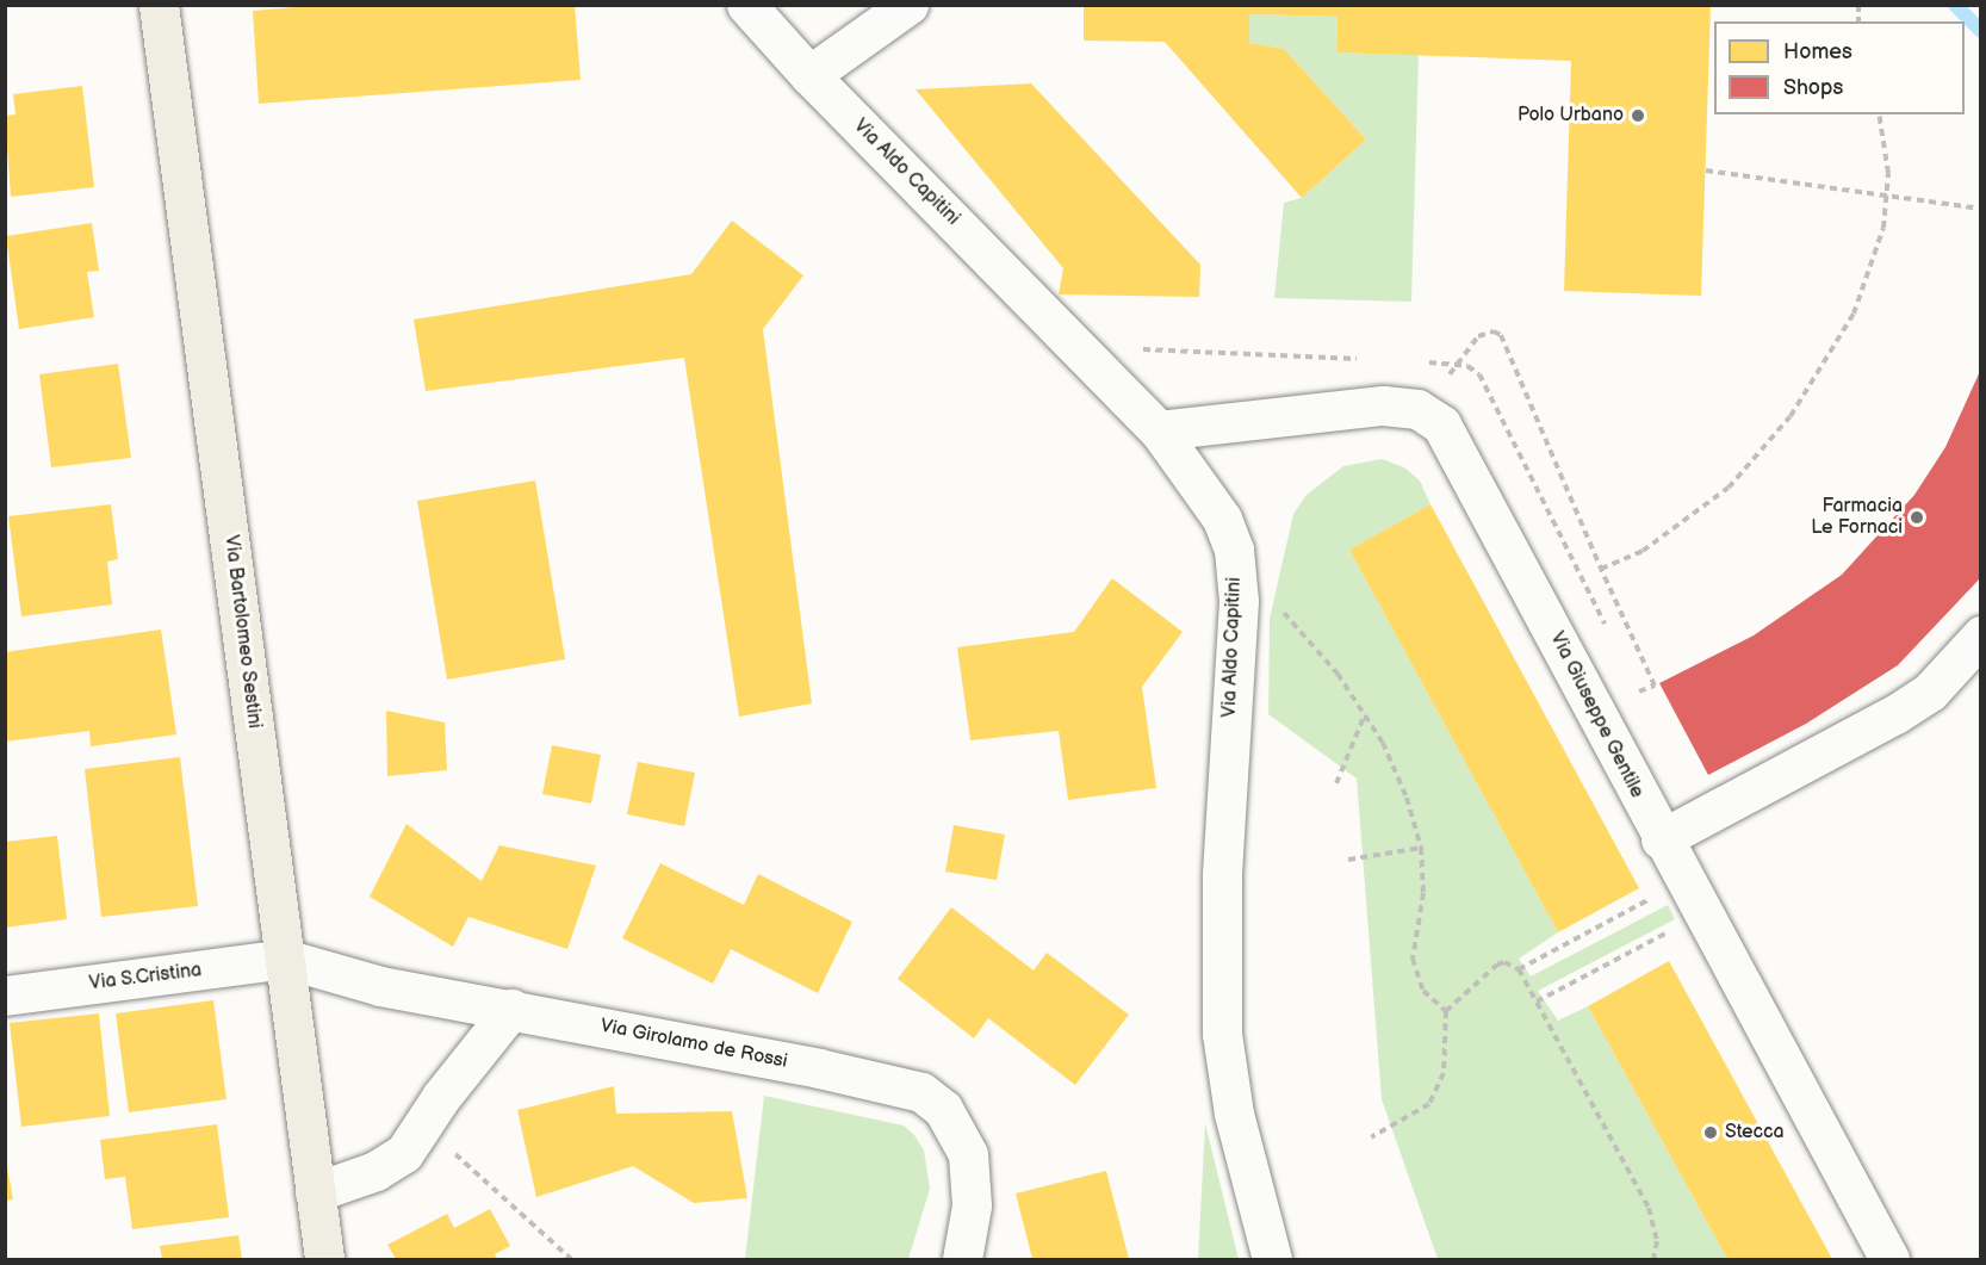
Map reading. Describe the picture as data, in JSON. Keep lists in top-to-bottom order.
{
  "streets": {
    "main road": ["Via Bartolomeo Sestini"],
    "street": [
      "Via Aldo Capitini",
      "Via Giuseppe Gentile",
      "Via S.Cristina",
      "Via Girolamo de Rossi"
    ]
  },
  "crossings": [
    ["Via Bartolomeo Sestini", "Via S.Cristina"],
    ["Via Bartolomeo Sestini", "Via Girolamo de Rossi"],
    ["Via S.Cristina", "Via Girolamo de Rossi"]
  ],
  "places": ["Polo Urbano", "Farmacia Le Fornaci", "Stecca"],
  "legend": ["Homes", "Shops"]
}
